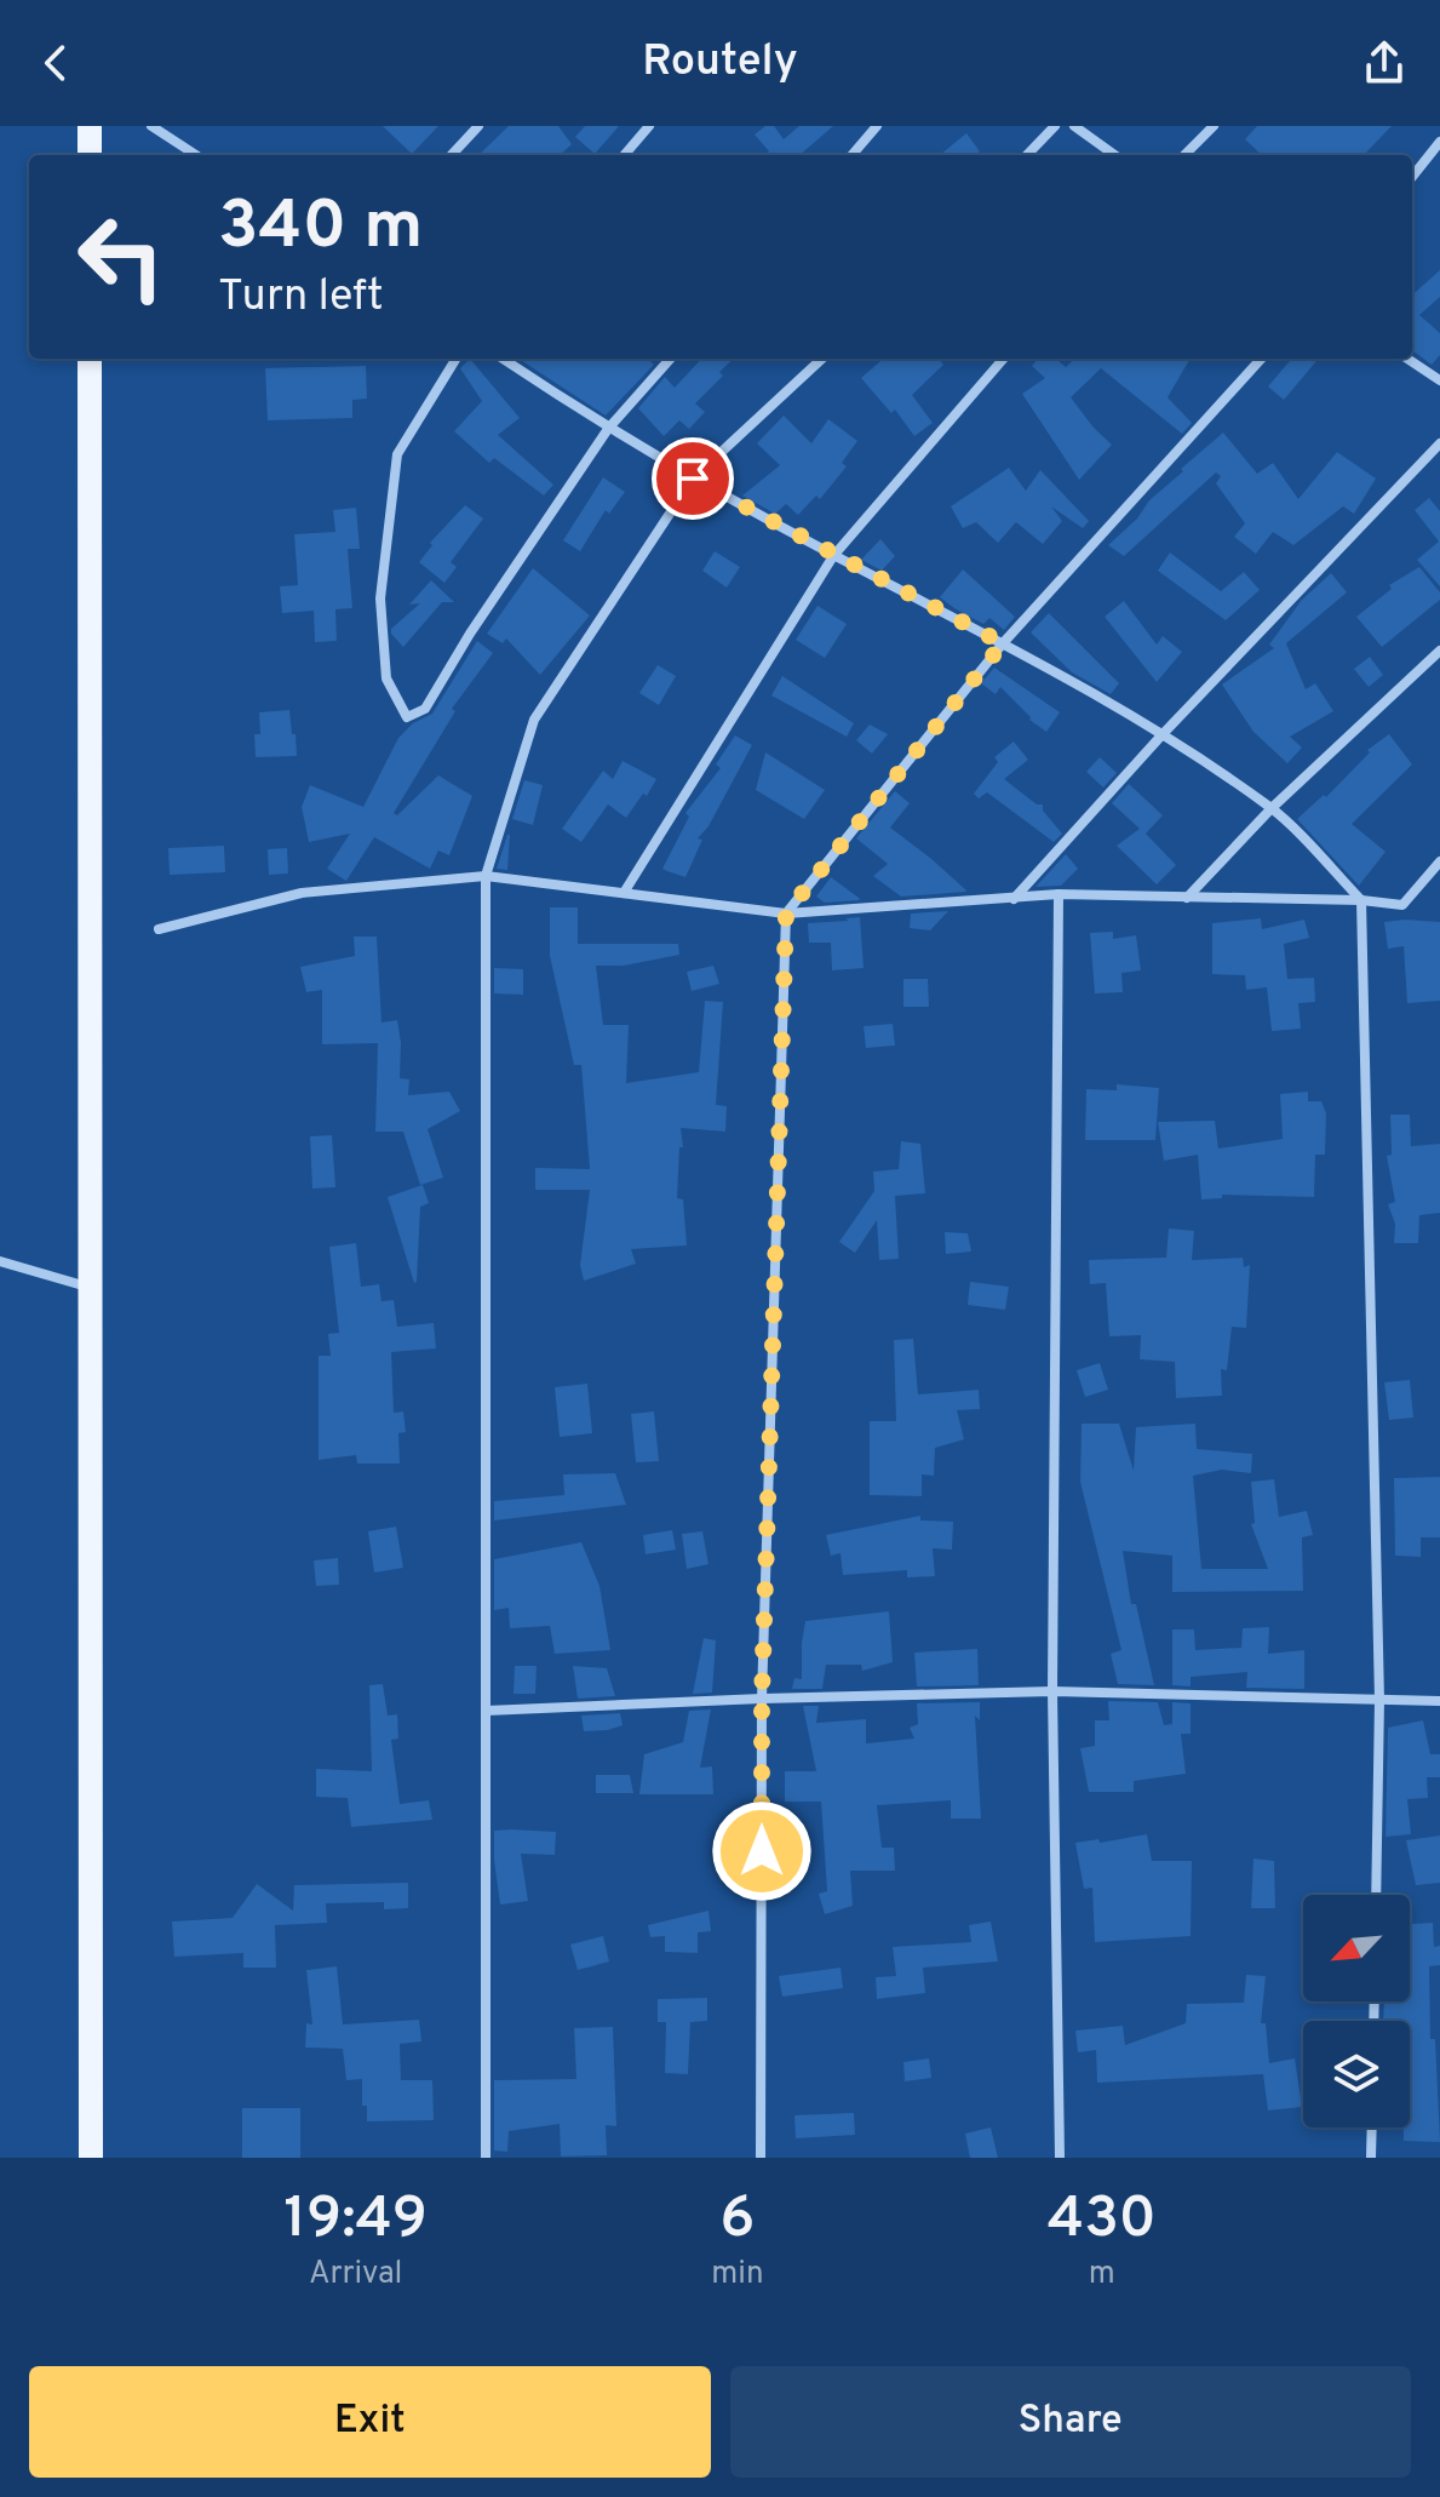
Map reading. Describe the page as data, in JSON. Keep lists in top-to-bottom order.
{
  "north": "bottom left",
  "page": {
    "header": "Routely",
    "turn": ["340 m", "Turn left"],
    "eta": [
      "19:49",
      "Arrival",
      "6",
      "min",
      "430",
      "m"
    ],
    "buttons": ["Exit", "Share"]
  }
}
